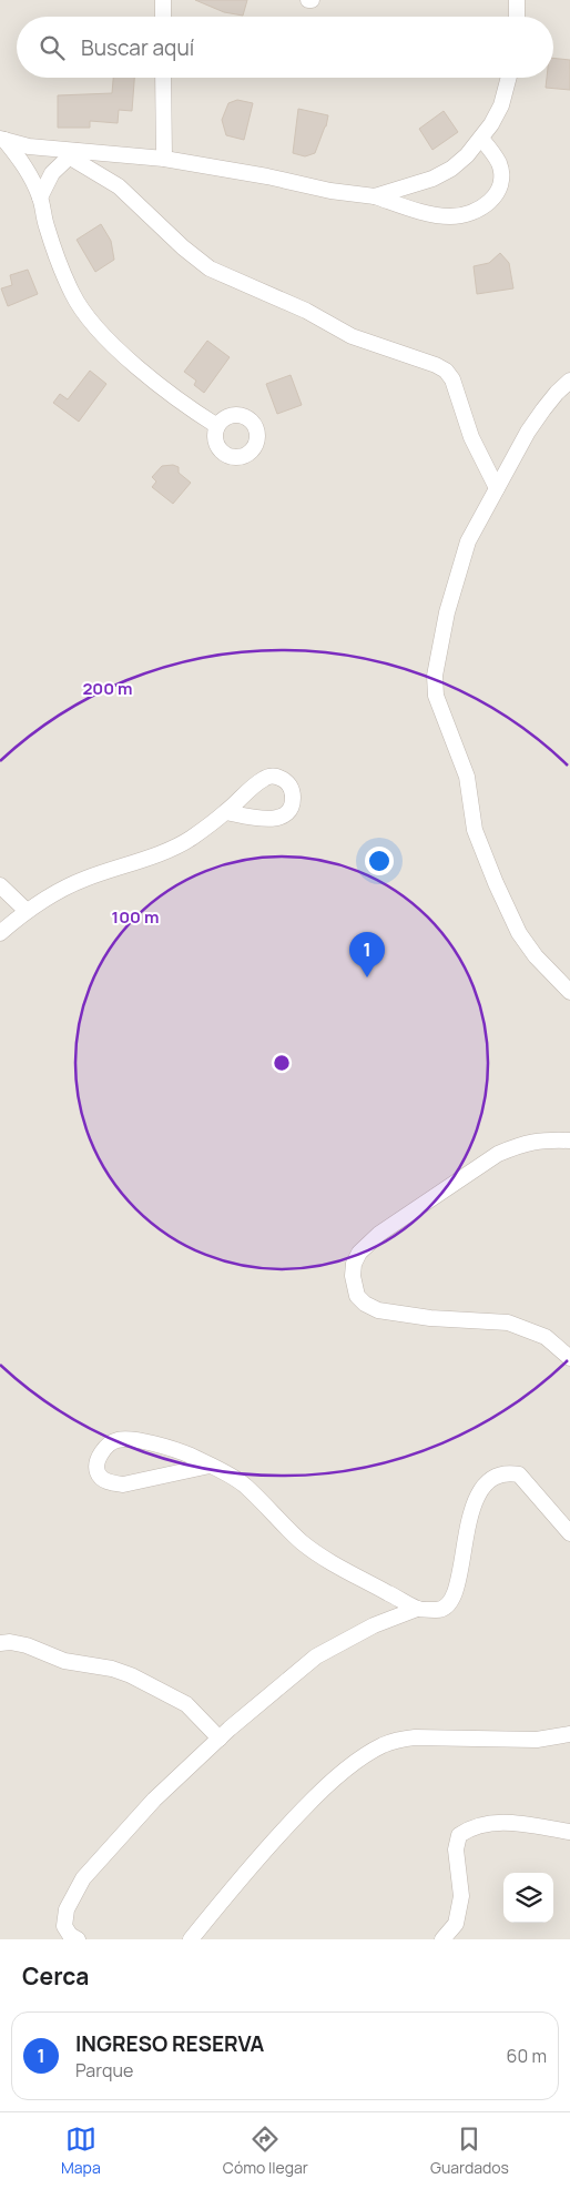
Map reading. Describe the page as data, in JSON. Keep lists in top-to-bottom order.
{
  "page": {
    "search": "Buscar aquí",
    "pins": "1",
    "heading": "Cerca",
    "list": [
      {
        "mark": "1",
        "name": "INGRESO RESERVA",
        "note": "Parque",
        "value": "60 m"
      }
    ],
    "nav": ["Mapa", "Cómo llegar", "Guardados"]
  },
  "rings": ["200 m", "100 m"]
}
